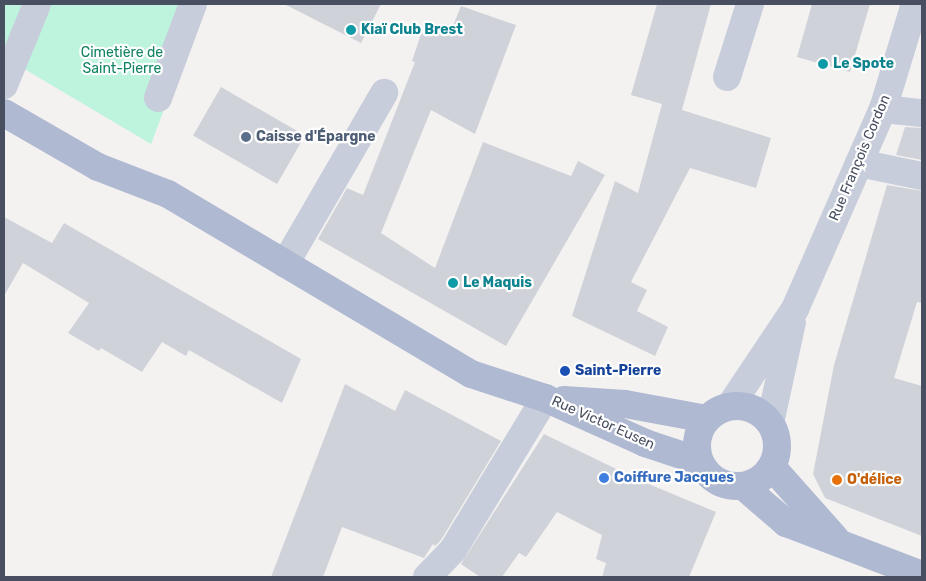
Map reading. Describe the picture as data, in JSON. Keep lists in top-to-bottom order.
{
  "streets": {
    "main road": ["Rue Victor Eusen"],
    "street": ["Rue François Cordon"]
  },
  "crossings": [
    ["Rue François Cordon", "Rue Victor Eusen"]
  ],
  "parks": ["Cimetière de Saint-Pierre"],
  "places": [
    "Kiaï Club Brest",
    "Le Spote",
    "Caisse d'Épargne",
    "Le Maquis",
    "Saint-Pierre",
    "Coiffure Jacques",
    "O'délice"
  ]
}
